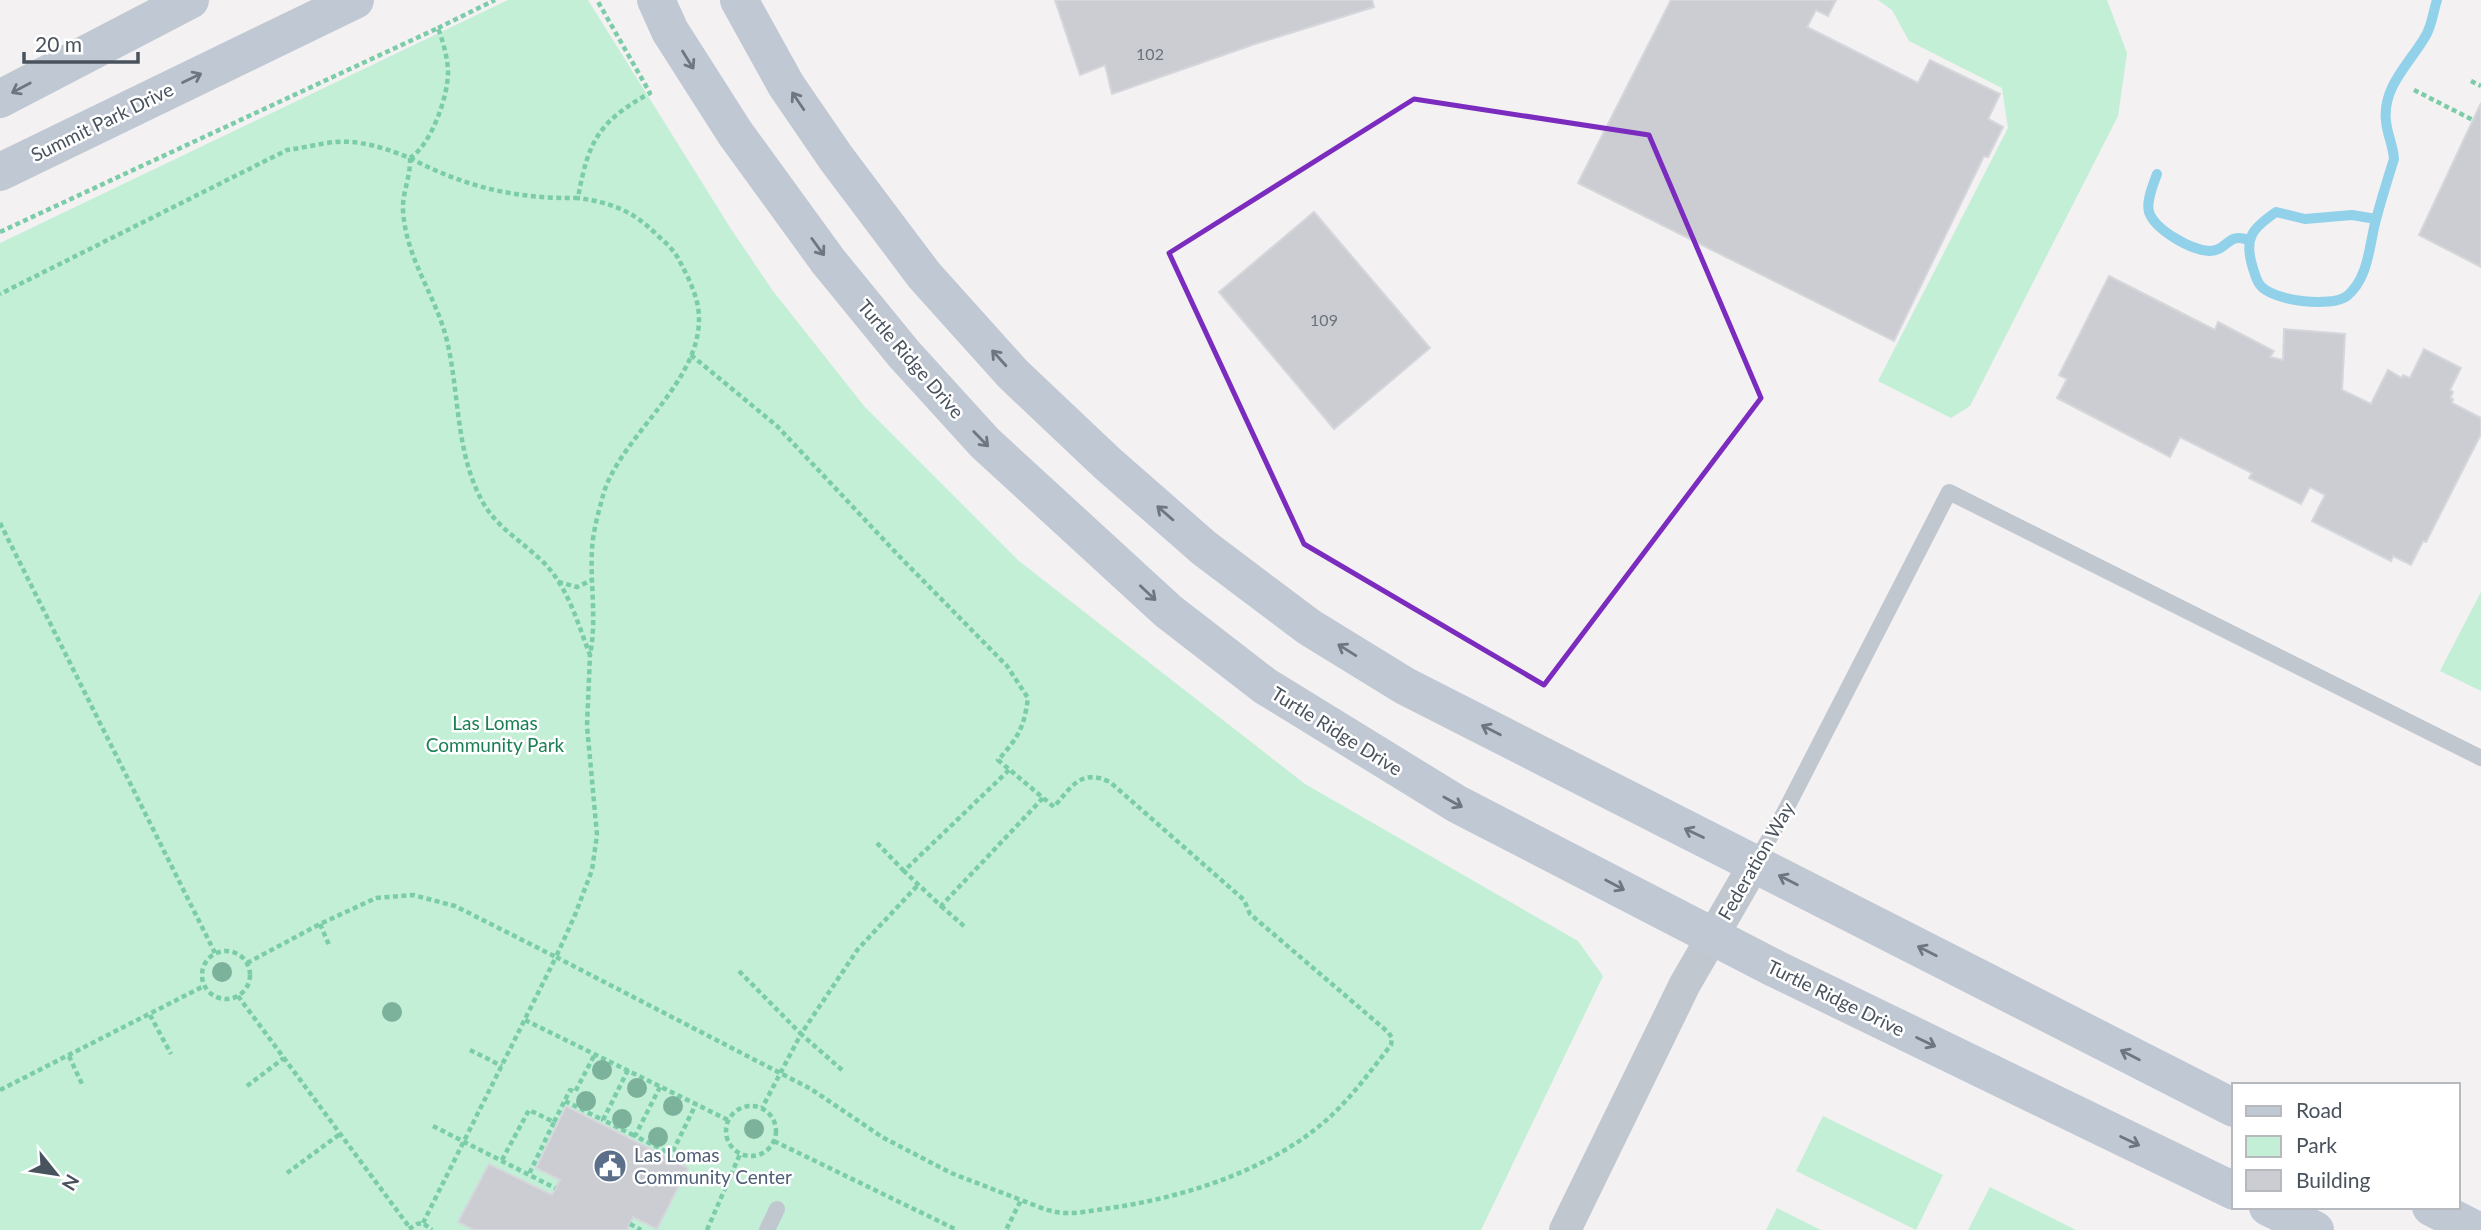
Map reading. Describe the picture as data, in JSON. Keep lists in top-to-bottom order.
{
  "streets": {
    "street": ["Summit Park Drive", "Turtle Ridge Drive", "Federation Way"]
  },
  "crossings": [
    ["Turtle Ridge Drive", "Federation Way"]
  ],
  "parks": ["Las Lomas Community Park"],
  "places": {
    "public building": ["Las Lomas Community Center"]
  },
  "house_numbers": ["102", "109"],
  "legend": ["Road", "Park", "Building"],
  "scale_bar": "20 m",
  "north": "bottom right"
}
